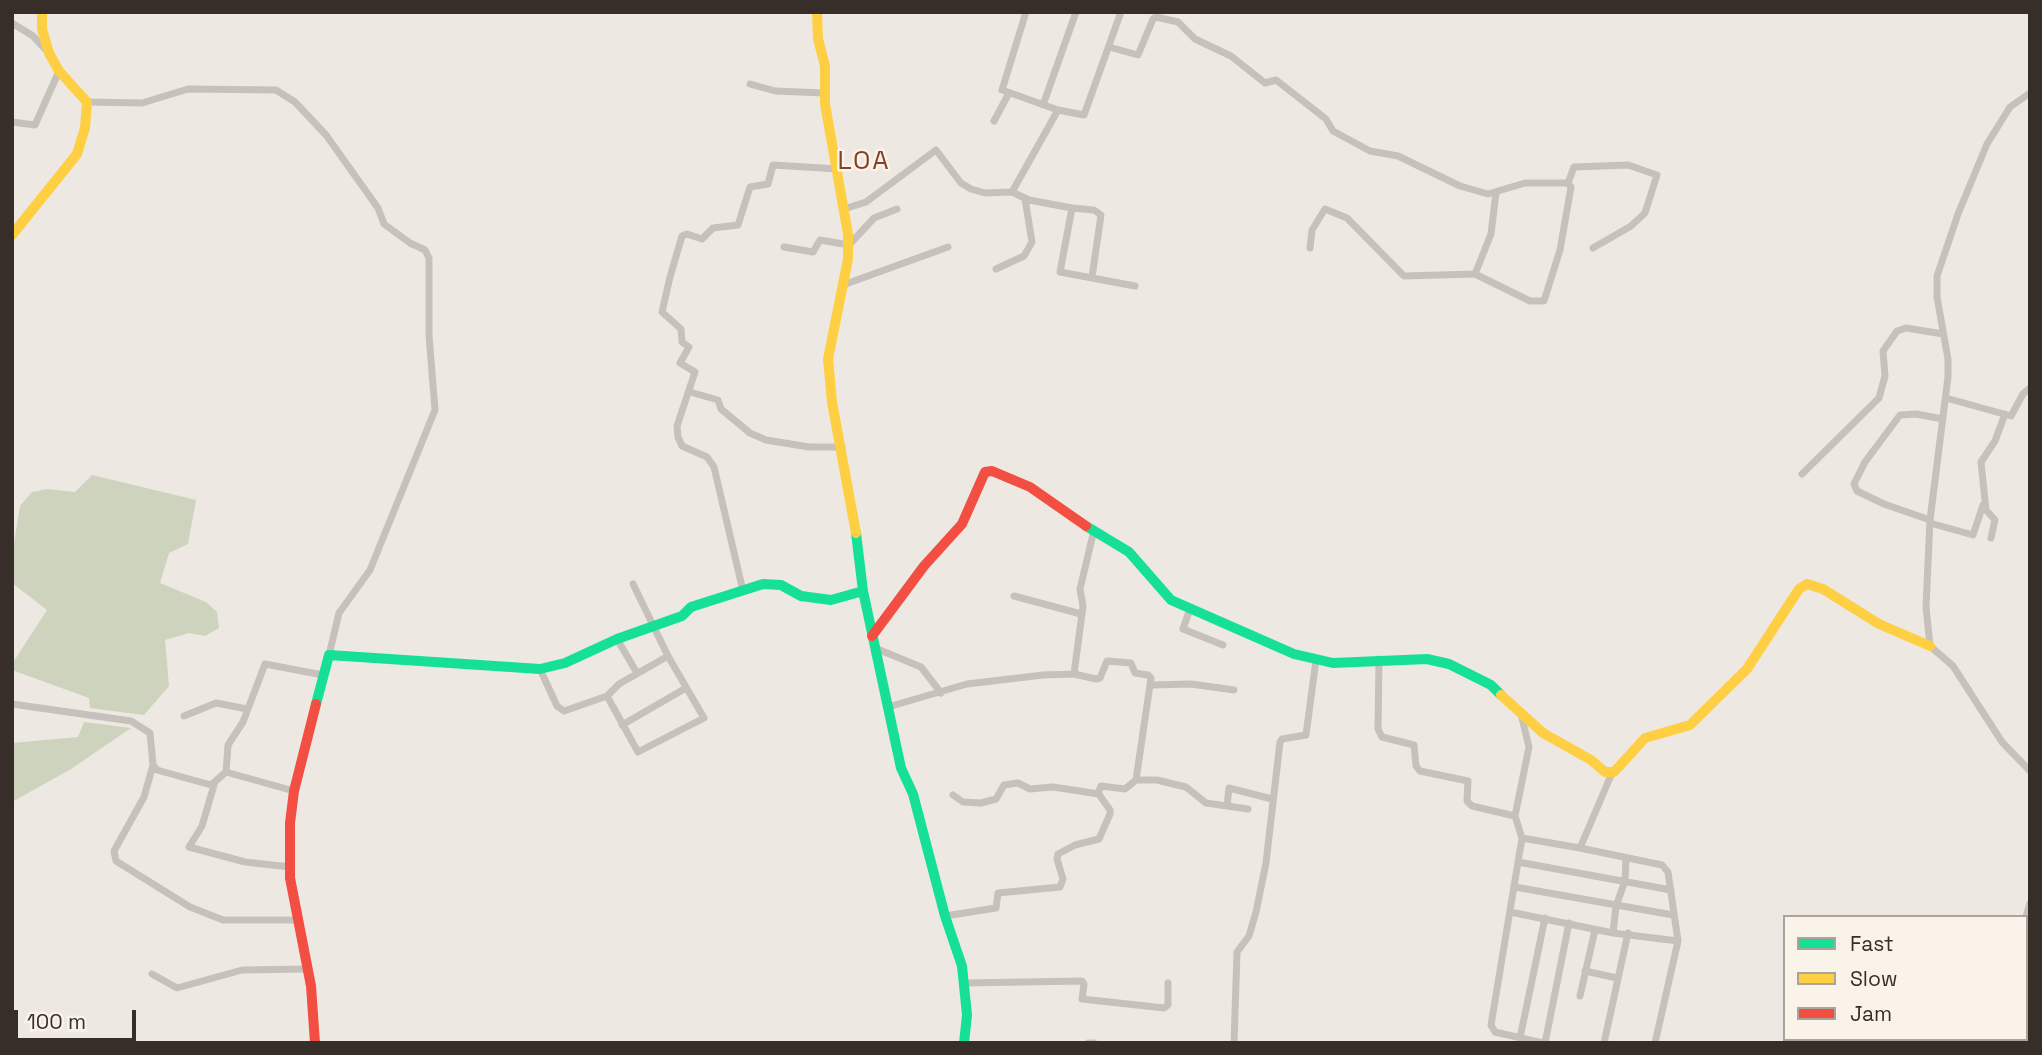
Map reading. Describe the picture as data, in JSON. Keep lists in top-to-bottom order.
{
  "districts": ["LOA"],
  "legend": ["Fast", "Slow", "Jam"],
  "scale_bar": "100 m"
}
